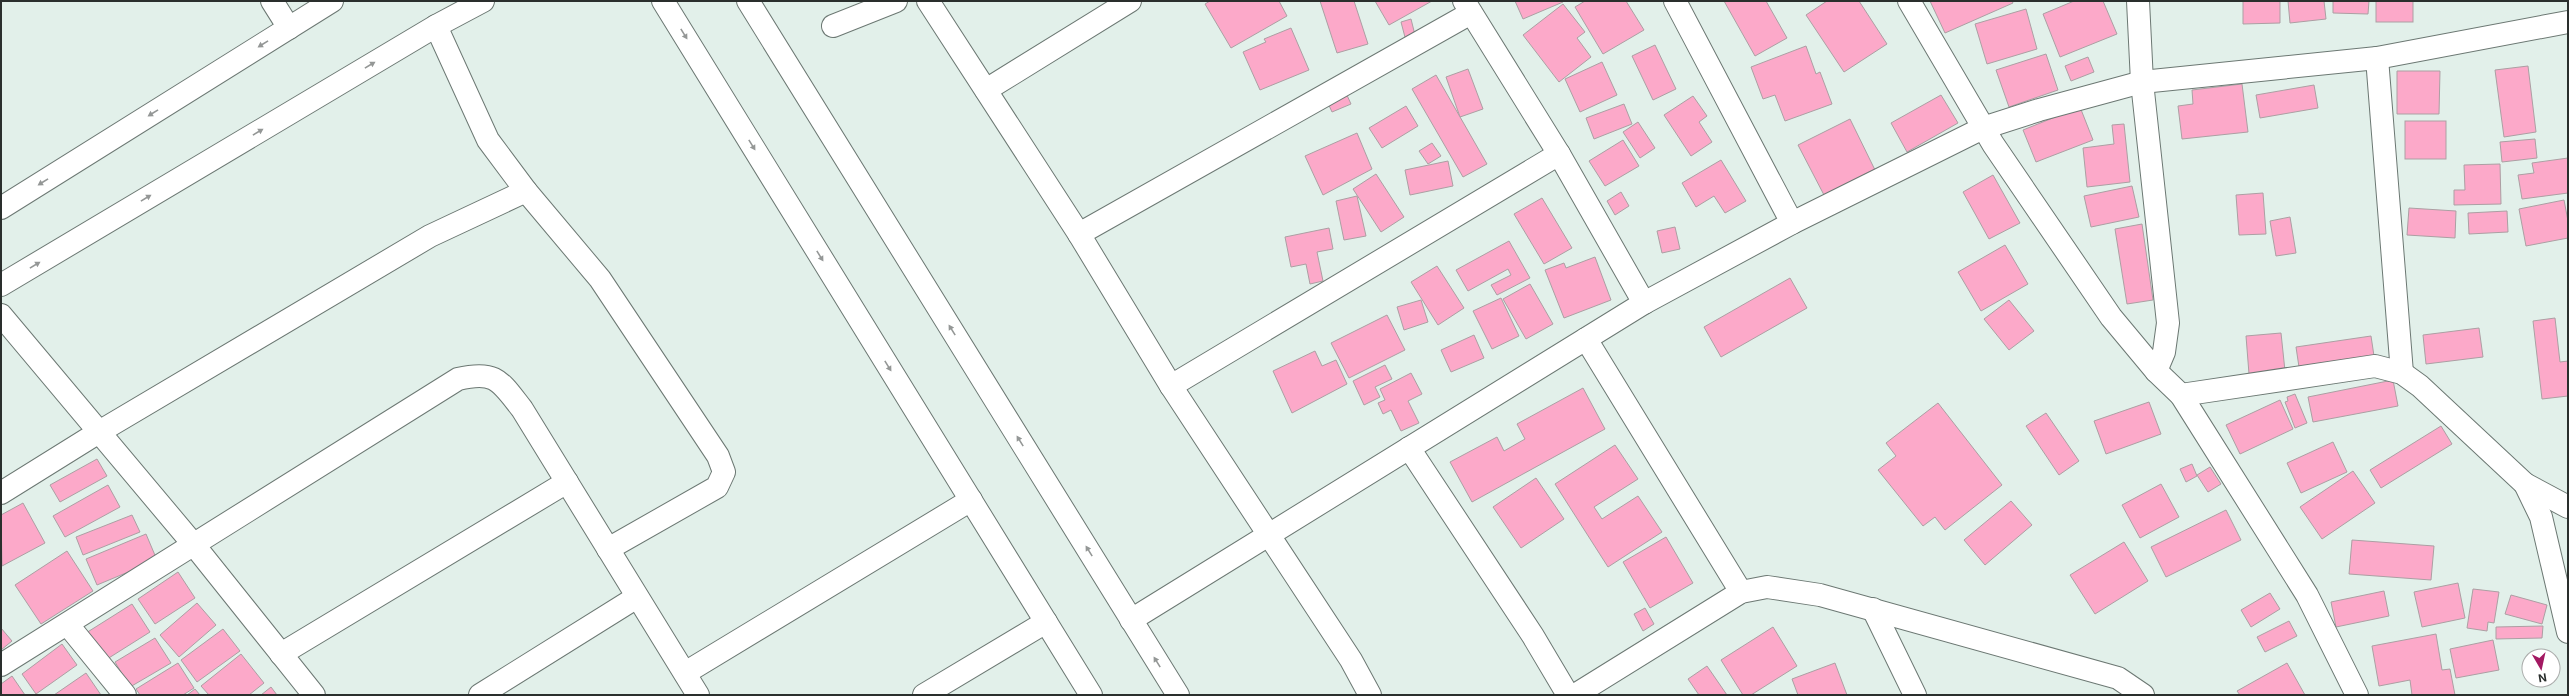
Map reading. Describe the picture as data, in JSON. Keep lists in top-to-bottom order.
{
  "north": "bottom"
}
